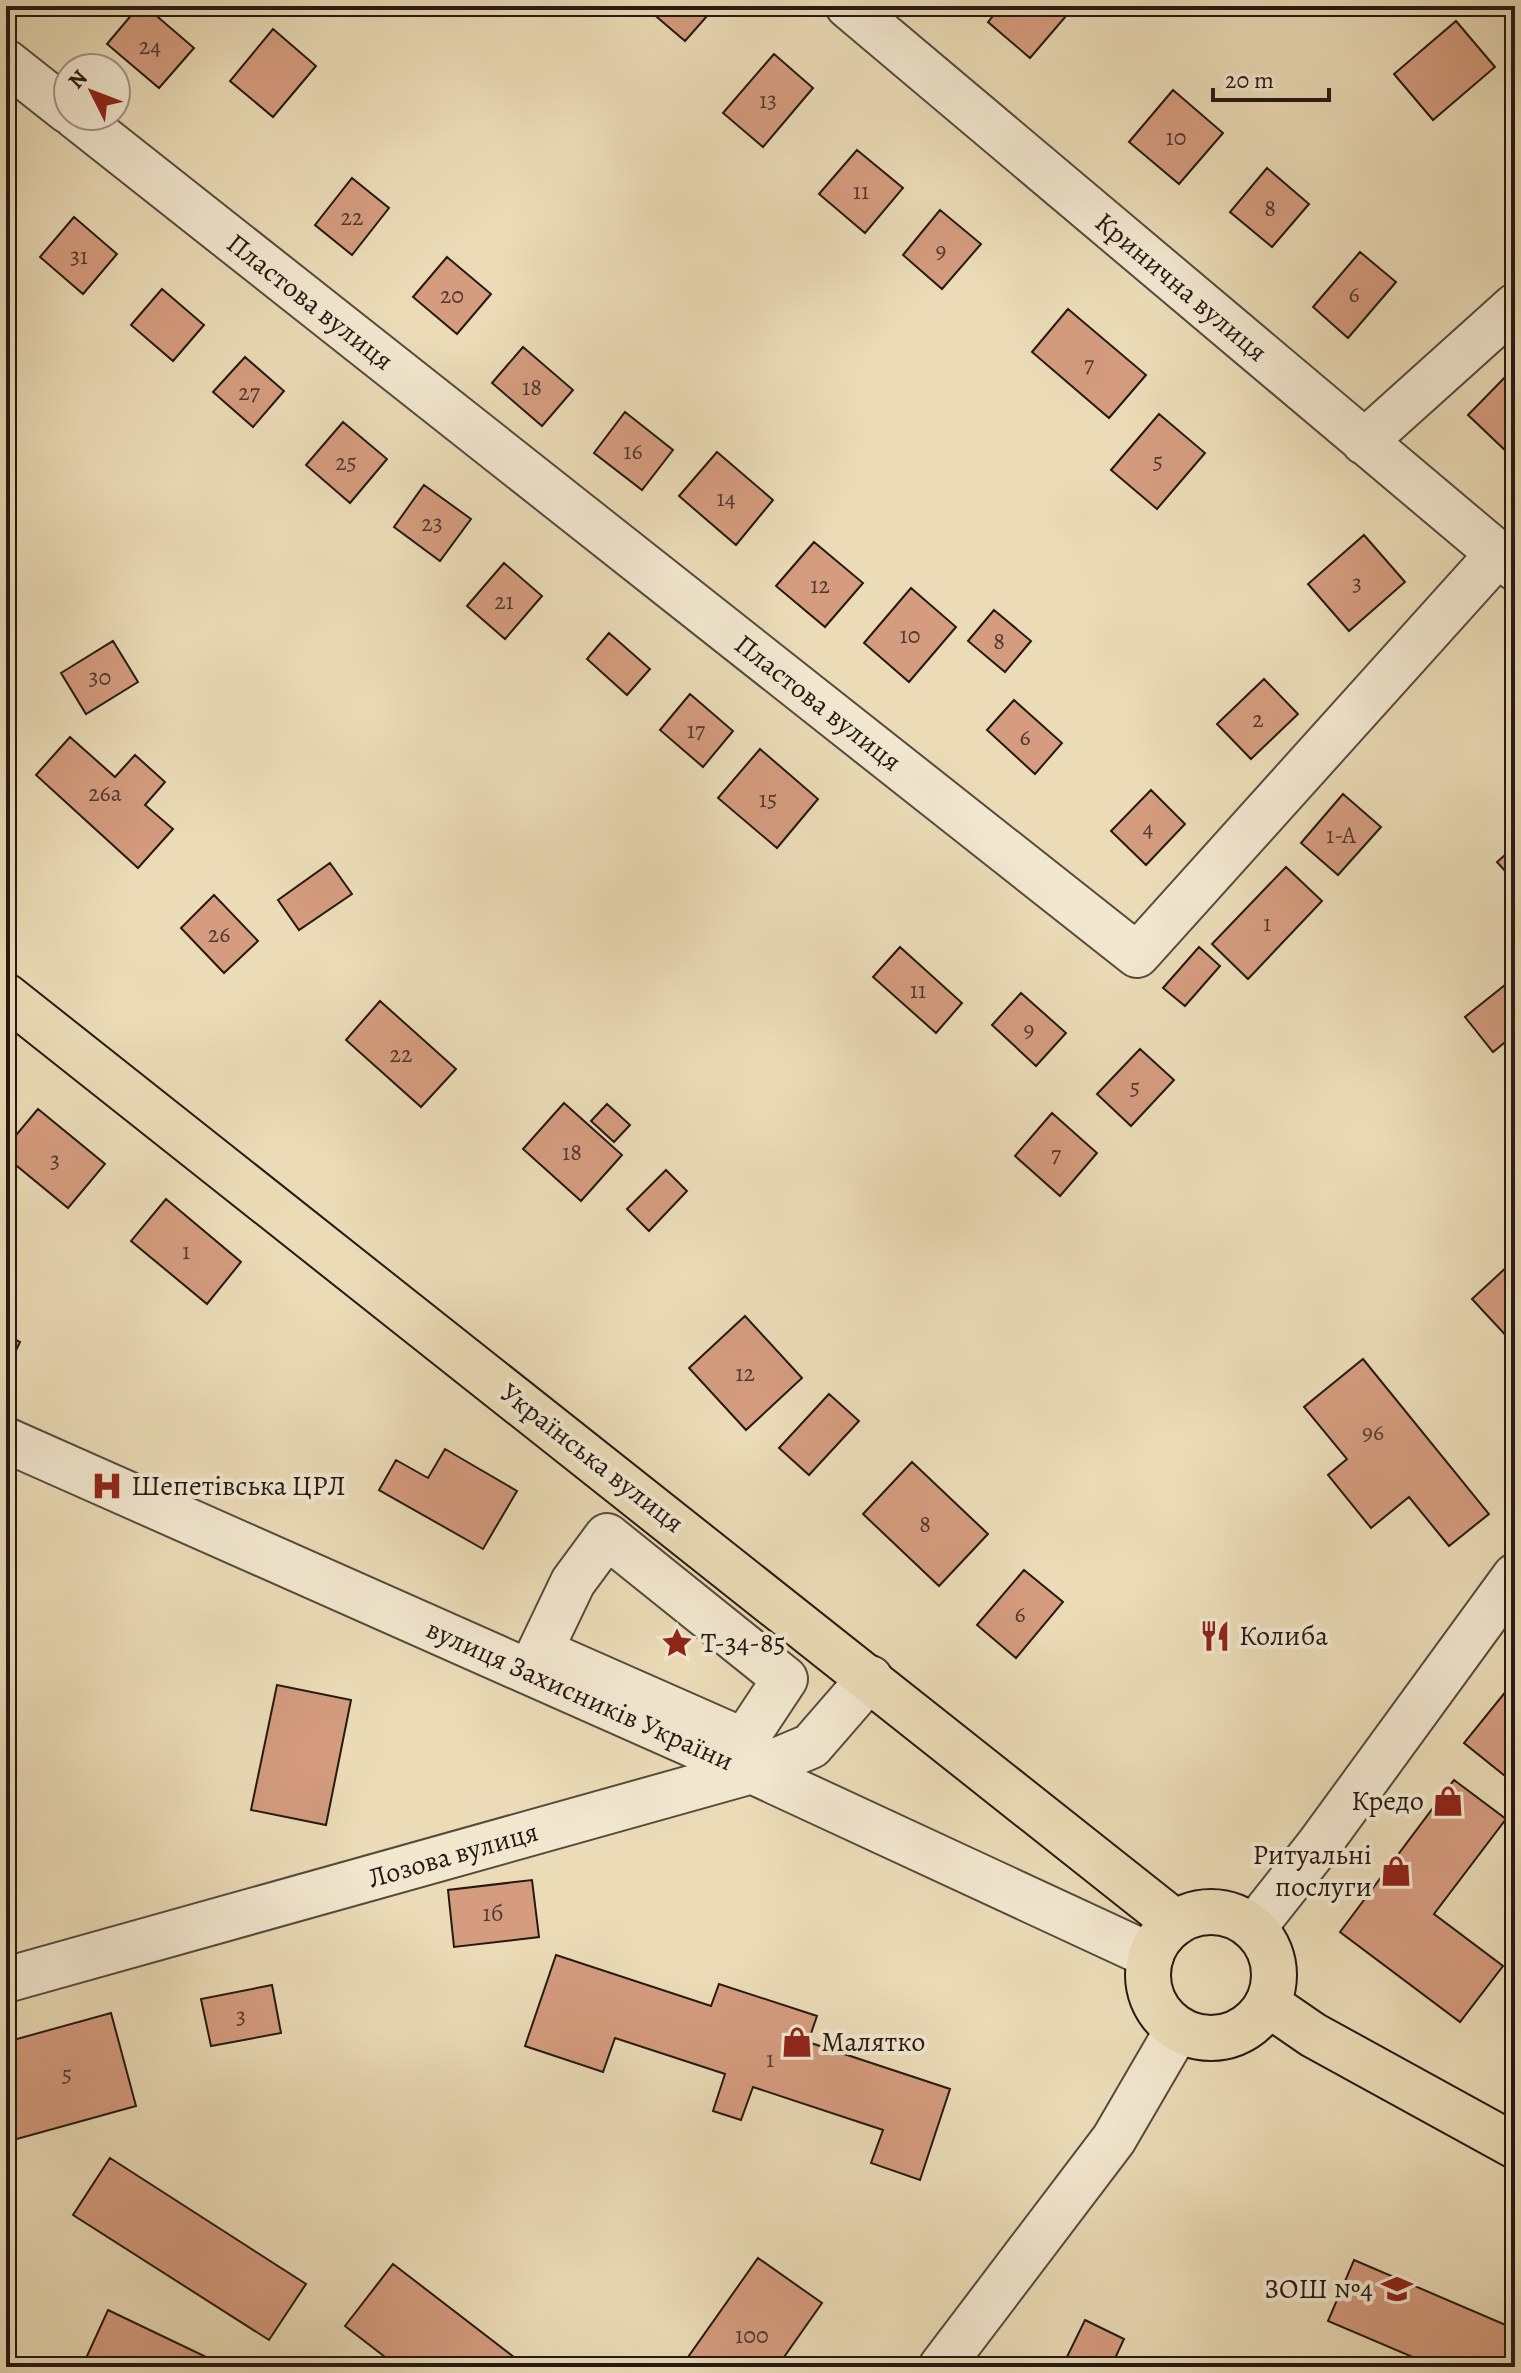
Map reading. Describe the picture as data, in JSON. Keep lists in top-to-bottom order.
{
  "streets": {
    "main road": ["Українська вулиця"],
    "street": [
      "Кринична вулиця",
      "Пластова вулиця",
      "вулиця Захисників України",
      "Лозова вулиця"
    ]
  },
  "crossings": [
    ["Кринична вулиця", "Пластова вулиця"],
    ["Українська вулиця", "вулиця Захисників України"],
    ["Українська вулиця", "Лозова вулиця"],
    ["вулиця Захисників України", "Лозова вулиця"]
  ],
  "places": {
    "hospital": ["Шепетівська ЦРЛ"],
    "restaurant": ["Колиба"],
    "place": ["Т-34-85"],
    "shop": ["Кредо", "Ритуальні послуги", "Малятко"],
    "school or university": ["ЗОШ №4"]
  },
  "house_numbers": [
    "24",
    "13",
    "10",
    "11",
    "8",
    "22",
    "9",
    "31",
    "6",
    "20",
    "7",
    "18",
    "27",
    "16",
    "5",
    "25",
    "14",
    "23",
    "3",
    "12",
    "21",
    "10",
    "8",
    "30",
    "2",
    "17",
    "6",
    "26а",
    "15",
    "4",
    "1-А",
    "1",
    "26",
    "11",
    "9",
    "22",
    "5",
    "18",
    "7",
    "3",
    "1",
    "12",
    "96",
    "8",
    "6",
    "1б",
    "3",
    "1",
    "5",
    "100"
  ],
  "scale_bar": "20 m",
  "north": "top left"
}
